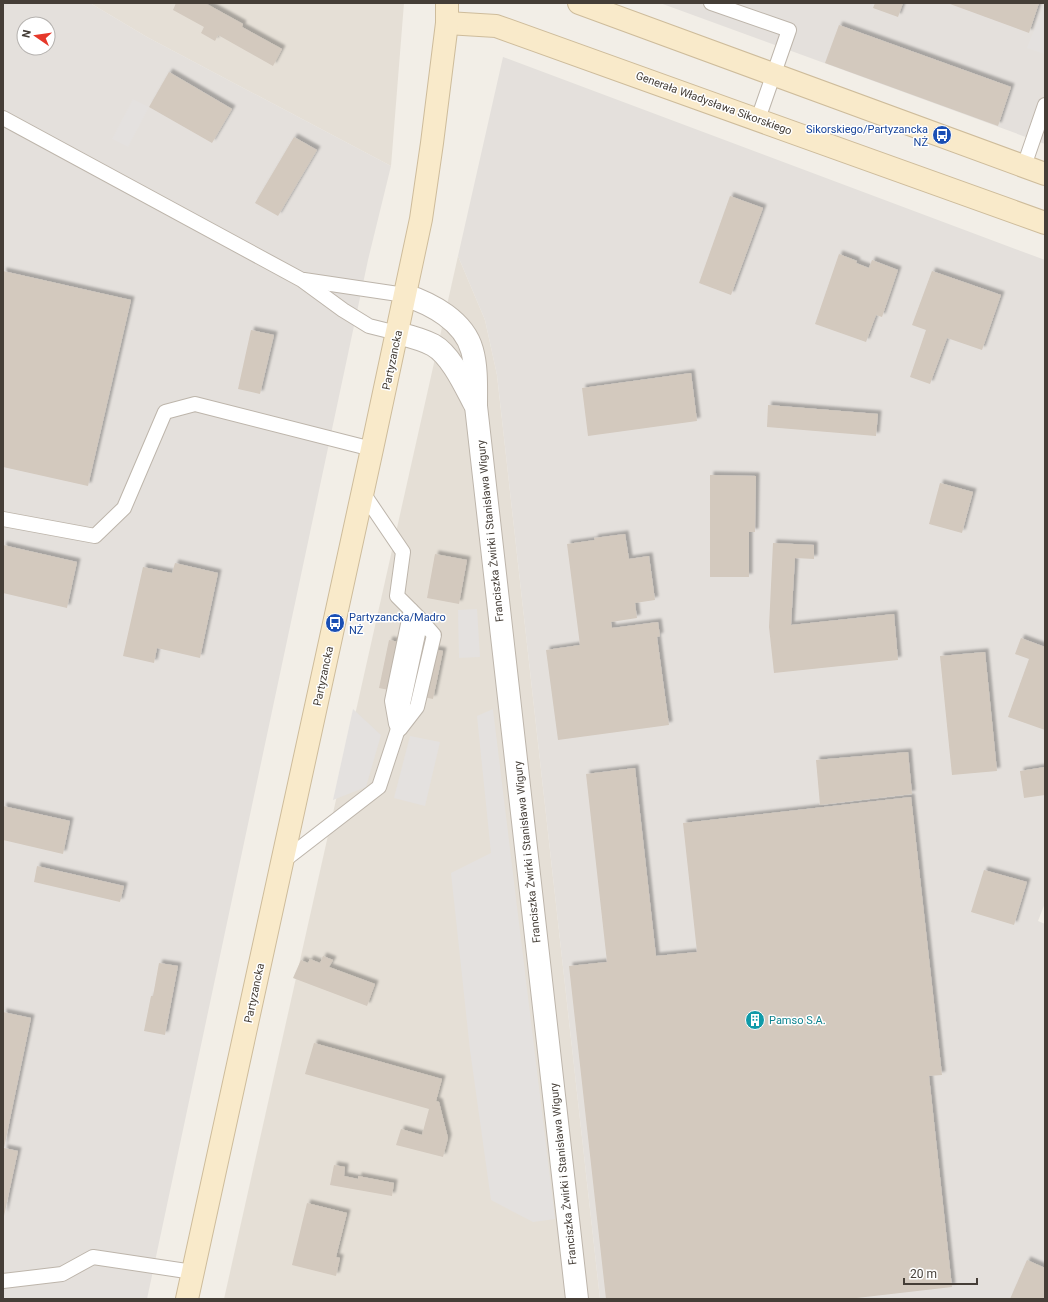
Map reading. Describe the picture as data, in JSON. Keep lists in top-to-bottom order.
{
  "streets": {
    "main road": ["Generała Władysława Sikorskiego", "Partyzancka"],
    "street": ["Franciszka Żwirki i Stanisława Wigury"]
  },
  "crossings": [
    ["Generała Władysława Sikorskiego", "Partyzancka"],
    ["Partyzancka", "Franciszka Żwirki i Stanisława Wigury"]
  ],
  "places": {
    "bus stop": ["Sikorskiego/Partyzancka NŻ", "Partyzancka/Madro NŻ"],
    "building": ["Pamso S.A."]
  },
  "scale_bar": "20 m",
  "north": "left"
}
